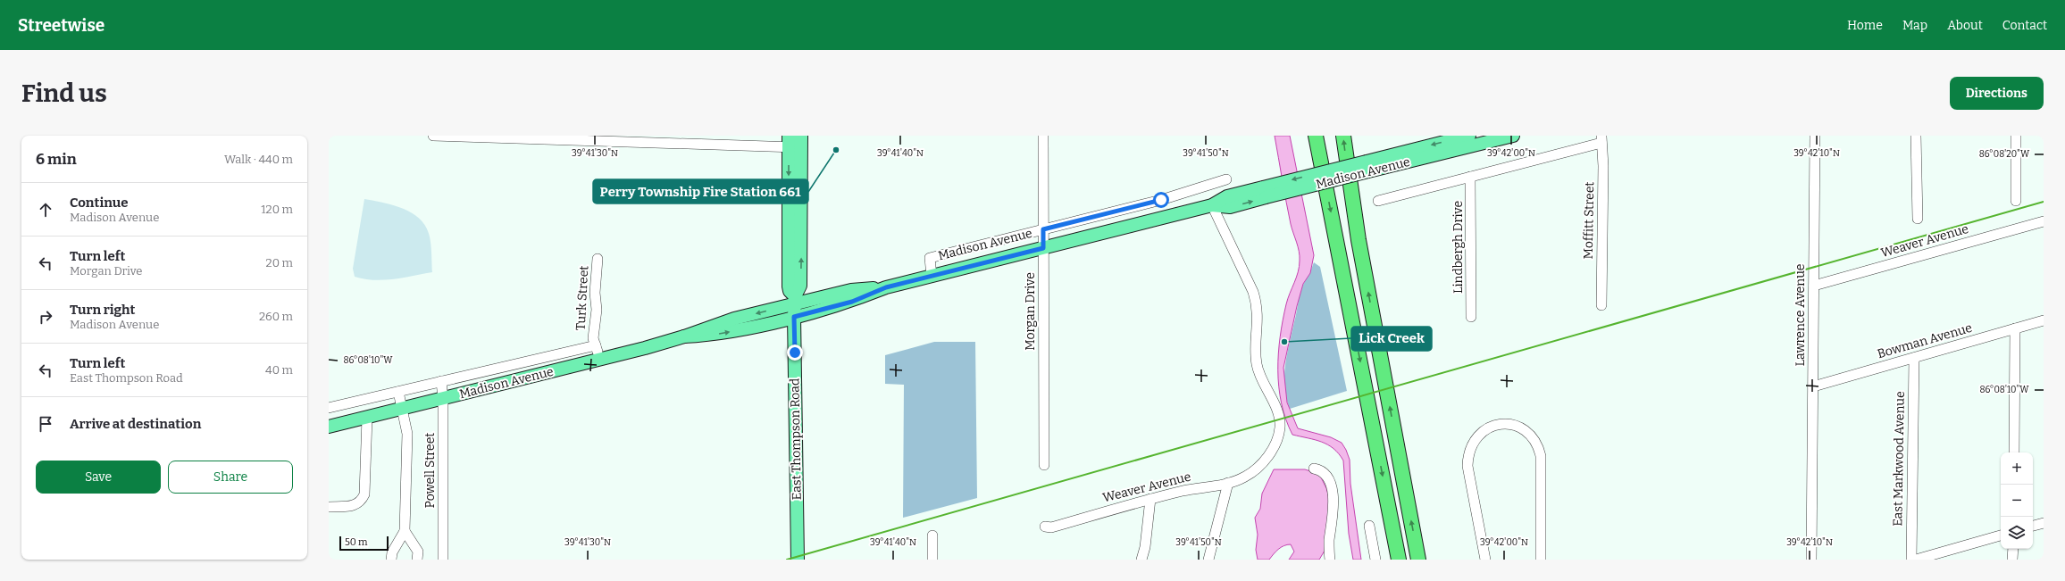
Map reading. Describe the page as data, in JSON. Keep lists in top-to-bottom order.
{
  "streets": {
    "main road": ["Madison Avenue", "East Thompson Road"],
    "street": [
      "Moffitt Street",
      "Weaver Avenue",
      "Lindbergh Drive",
      "Turk Street",
      "Morgan Drive",
      "Lawrence Avenue",
      "Bowman Avenue",
      "East Markwood Avenue",
      "Powell Street"
    ]
  },
  "crossings": [
    ["Madison Avenue", "Weaver Avenue"],
    ["Madison Avenue", "Turk Street"],
    ["Madison Avenue", "Morgan Drive"],
    ["Madison Avenue", "East Thompson Road"],
    ["Madison Avenue", "Powell Street"],
    ["Weaver Avenue", "Lawrence Avenue"],
    ["Lawrence Avenue", "Bowman Avenue"],
    ["Bowman Avenue", "East Markwood Avenue"]
  ],
  "places": ["Perry Township Fire Station 661", "Lick Creek"],
  "scale_bar": "50 m",
  "page": {
    "header": "Streetwise",
    "nav": [
      "Home",
      "Map",
      "About",
      "Contact"
    ],
    "buttons": [
      "Directions",
      ["Save", "Share"]
    ],
    "title": "Find us",
    "heading": ["6 min", "Walk · 440 m"],
    "list": [
      ["Continue", "Madison Avenue", "120 m"],
      ["Turn left", "Morgan Drive", "20 m"],
      ["Turn right", "Madison Avenue", "260 m"],
      ["Turn left", "East Thompson Road", "40 m"],
      "Arrive at destination"
    ],
    "map_buttons": ["+", "−"],
    "scale": "50 m"
  },
  "coordinates": [
    "39°41'30\"N",
    "39°41'40\"N",
    "39°41'50\"N",
    "39°42'00\"N",
    "39°42'10\"N",
    "86°08'20\"W",
    "86°08'10\"W"
  ]
}
